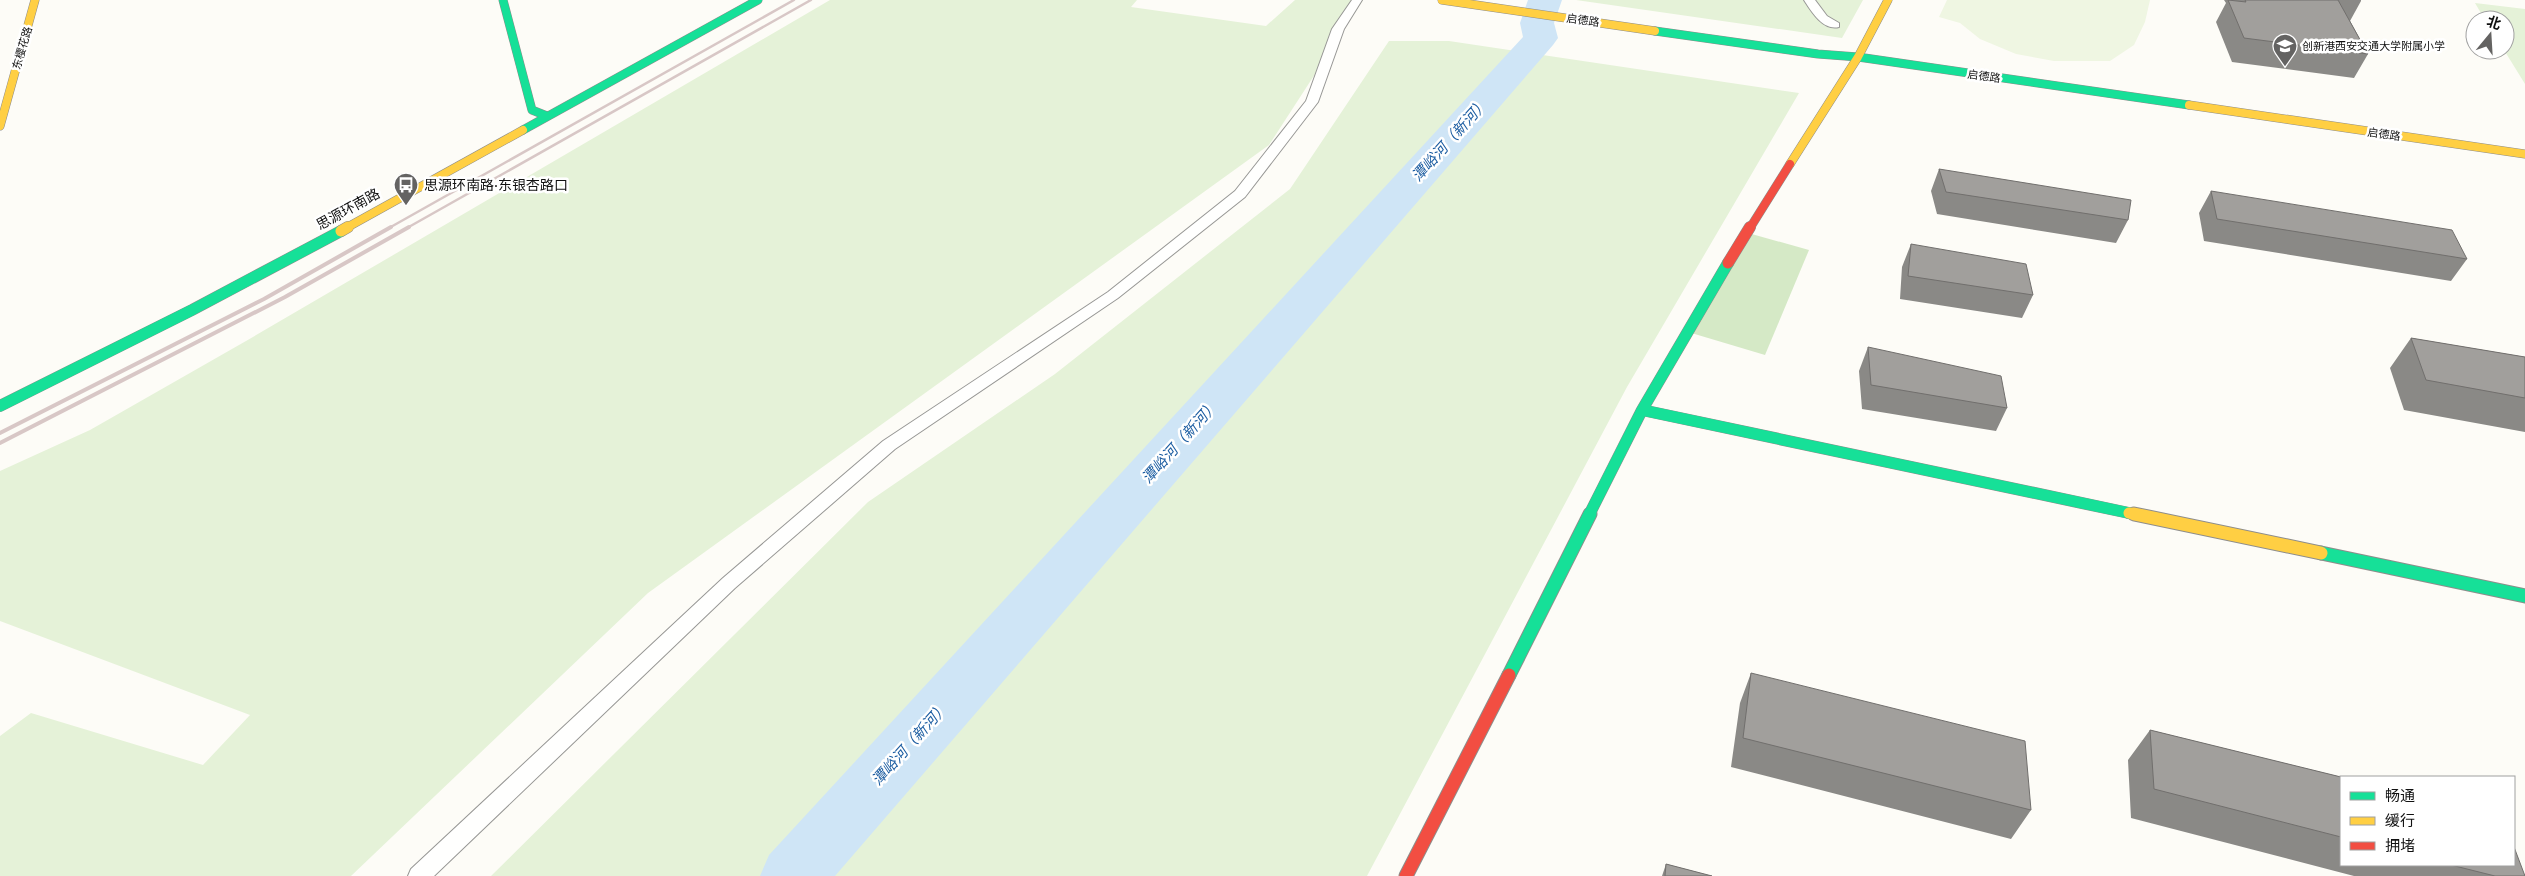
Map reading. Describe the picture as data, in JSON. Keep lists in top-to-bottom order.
{
  "streets": {
    "street": ["启德路", "东樱花路", "思源环南路"]
  },
  "water": ["潭峪河（新河）"],
  "places": {
    "school or university": ["创新港西安交通大学附属小学"],
    "bus stop": ["思源环南路·东银杏路口"]
  },
  "legend": ["畅通", "缓行", "拥堵"],
  "north": "top"
}
